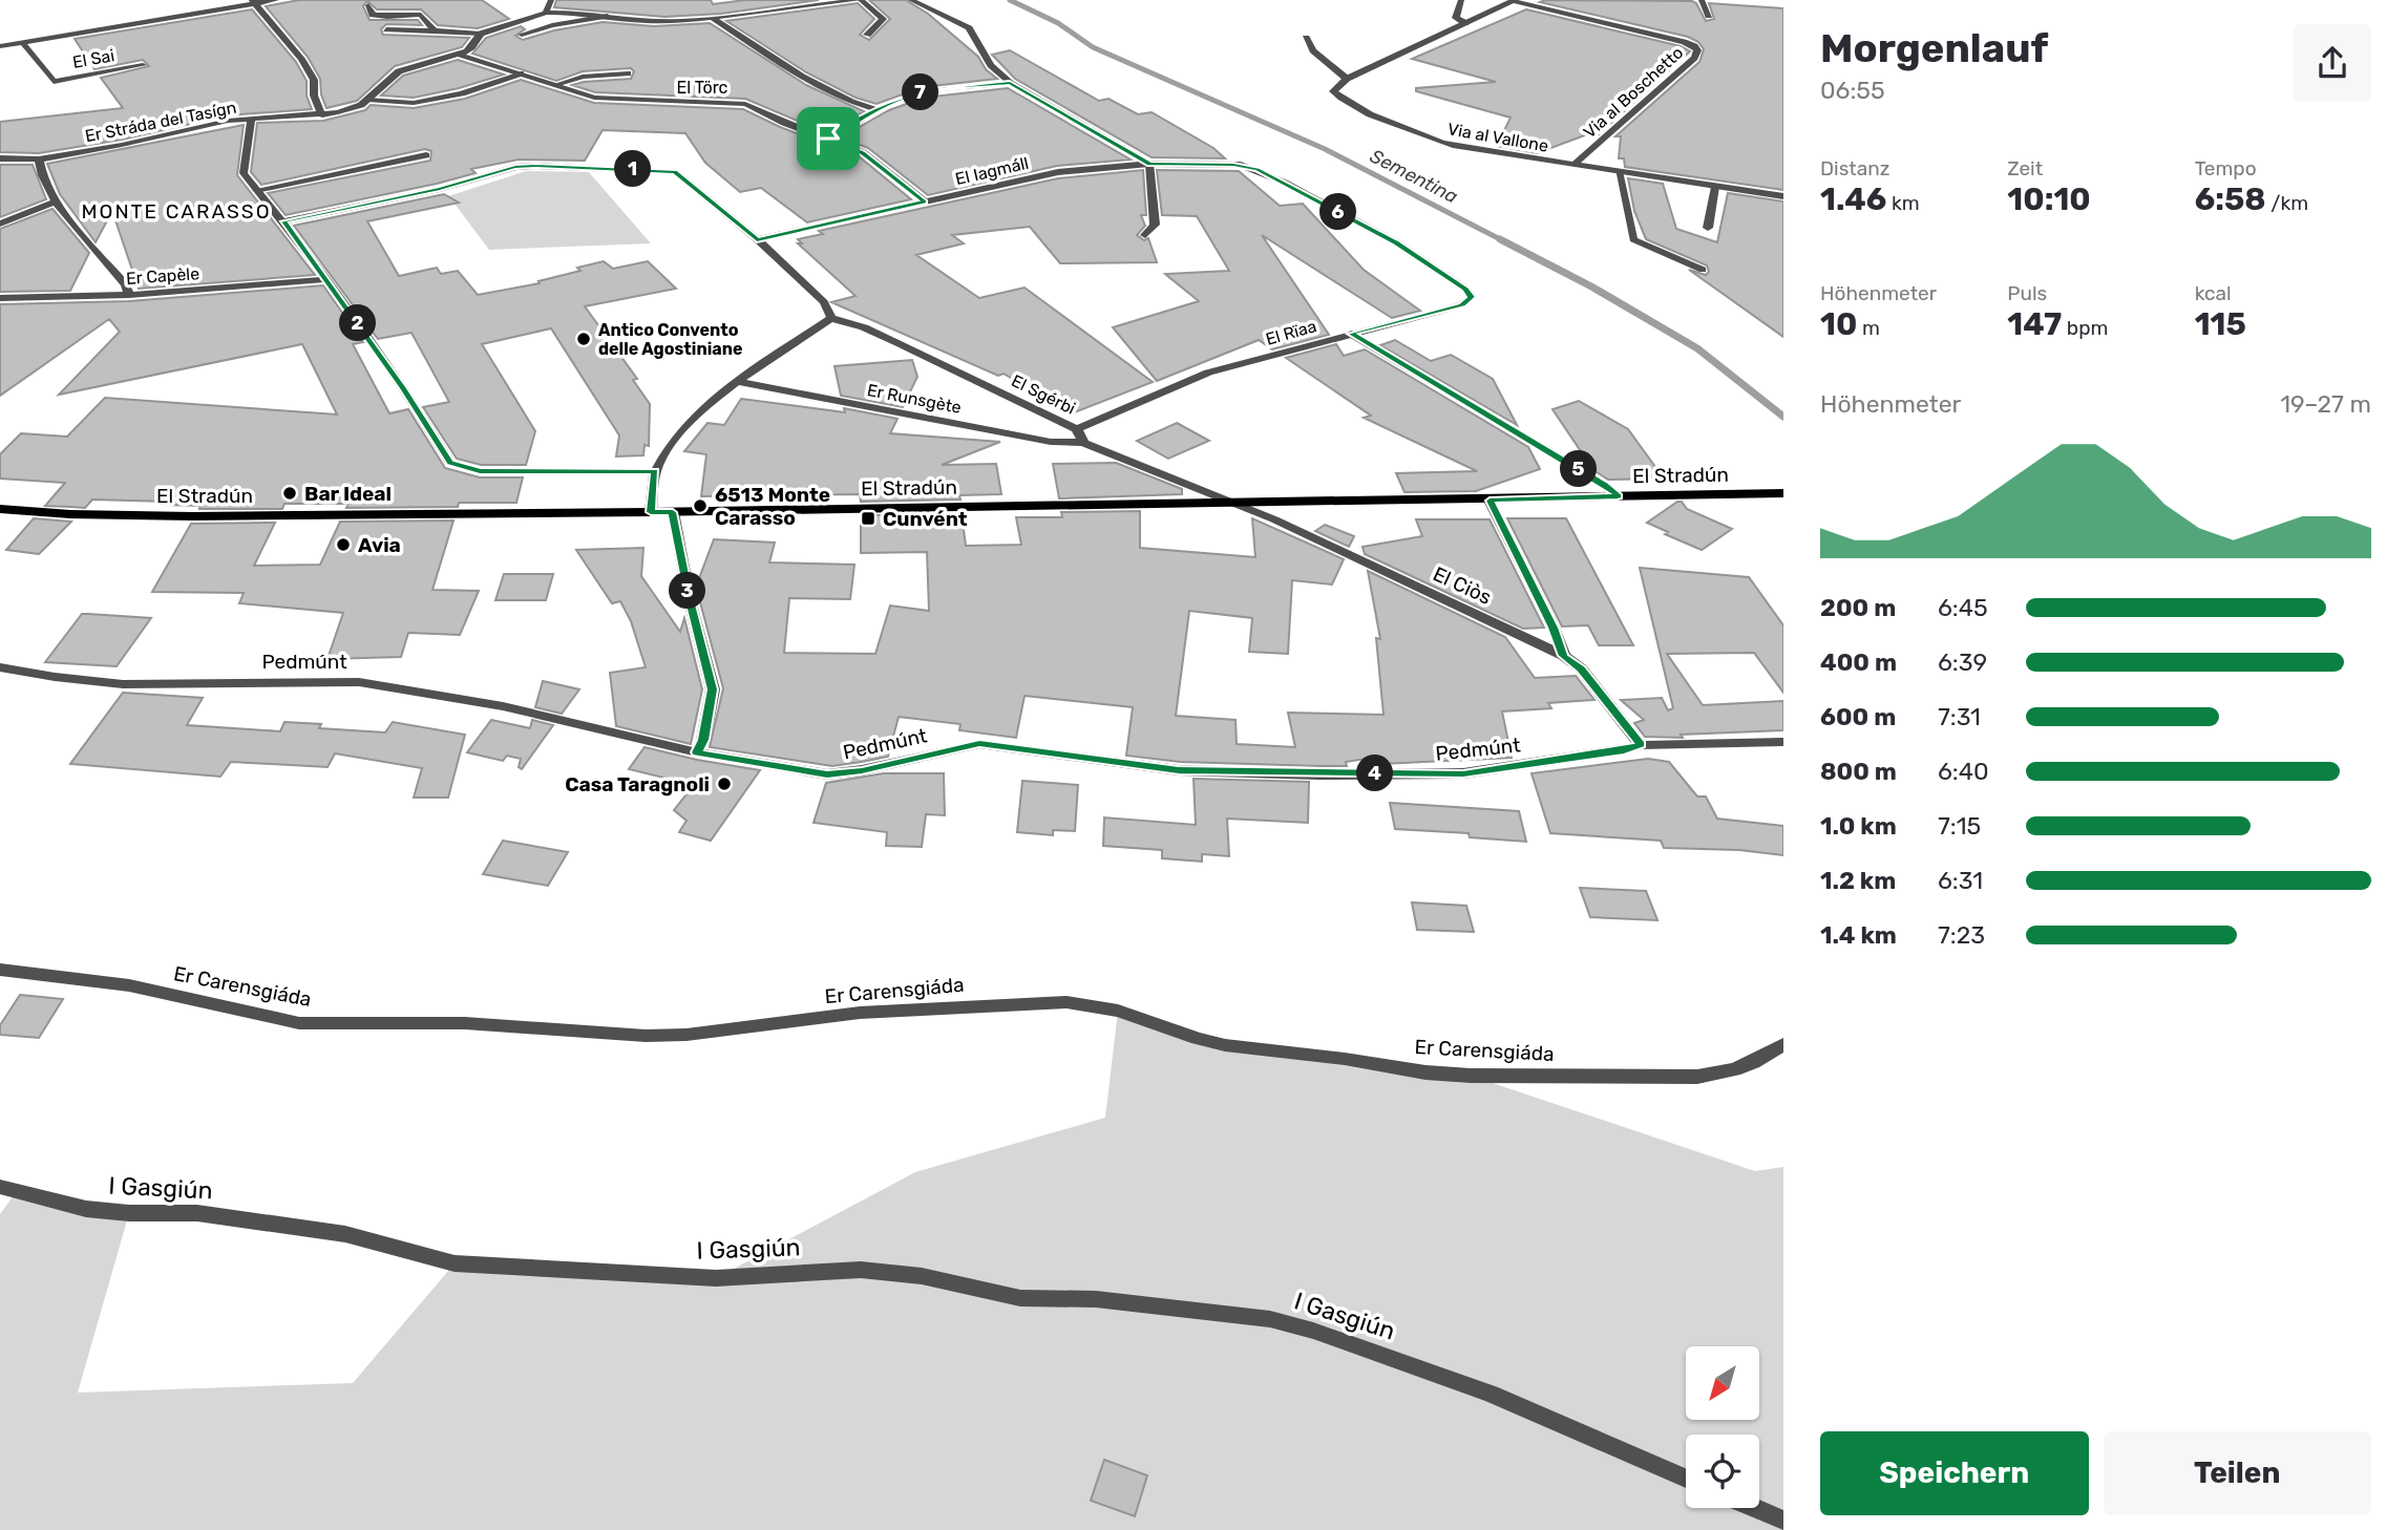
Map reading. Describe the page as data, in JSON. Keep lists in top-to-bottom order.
{
  "streets": {
    "main road": ["El Stradún"],
    "street": [
      "El Sai",
      "El Törc",
      "Via al Boschetto",
      "Er Stráda del Tasígn",
      "Via al Vallone",
      "El Iagmáll",
      "Er Capèle",
      "El Rïaa",
      "El Sgérbi",
      "Er Runsgète",
      "El Ciòs",
      "Pedmúnt",
      "Er Carensgiáda",
      "I Gasgiún"
    ]
  },
  "crossings": [
    ["El Törc", "Er Stráda del Tasígn"],
    ["El Törc", "El Iagmáll"],
    ["Via al Boschetto", "Via al Vallone"],
    ["El Iagmáll", "El Rïaa"],
    ["El Rïaa", "El Sgérbi"],
    ["El Sgérbi", "Er Runsgète"],
    ["El Sgérbi", "El Stradún"],
    ["El Sgérbi", "El Ciòs"],
    ["El Stradún", "El Ciòs"],
    ["El Ciòs", "Pedmúnt"]
  ],
  "districts": ["MONTE CARASSO"],
  "water": ["Sementina"],
  "places": {
    "other": [
      "Antico Convento delle Agostiniane",
      "Bar Ideal",
      "6513 Monte Carasso",
      "Avia",
      "Casa Taragnoli"
    ],
    "transit": ["Cunvént"]
  },
  "north": "bottom left",
  "page": {
    "heading": ["Morgenlauf", "06:55"],
    "pins": [
      "7",
      "1",
      "6",
      "2",
      "5",
      "3",
      "4"
    ],
    "stats": [
      ["Distanz", "1.46 km"],
      ["Zeit", "10:10"],
      ["Tempo", "6:58 /km"],
      ["Höhenmeter", "10 m"],
      ["Puls", "147 bpm"],
      ["kcal", "115"]
    ],
    "chart": ["Höhenmeter", "19–27 m"],
    "list": [
      {
        "name": "200 m",
        "note": "6:45"
      },
      {
        "name": "400 m",
        "note": "6:39"
      },
      {
        "name": "600 m",
        "note": "7:31"
      },
      {
        "name": "800 m",
        "note": "6:40"
      },
      {
        "name": "1.0 km",
        "note": "7:15"
      },
      {
        "name": "1.2 km",
        "note": "6:31"
      },
      {
        "name": "1.4 km",
        "note": "7:23"
      }
    ],
    "buttons": ["Speichern", "Teilen"]
  }
}
